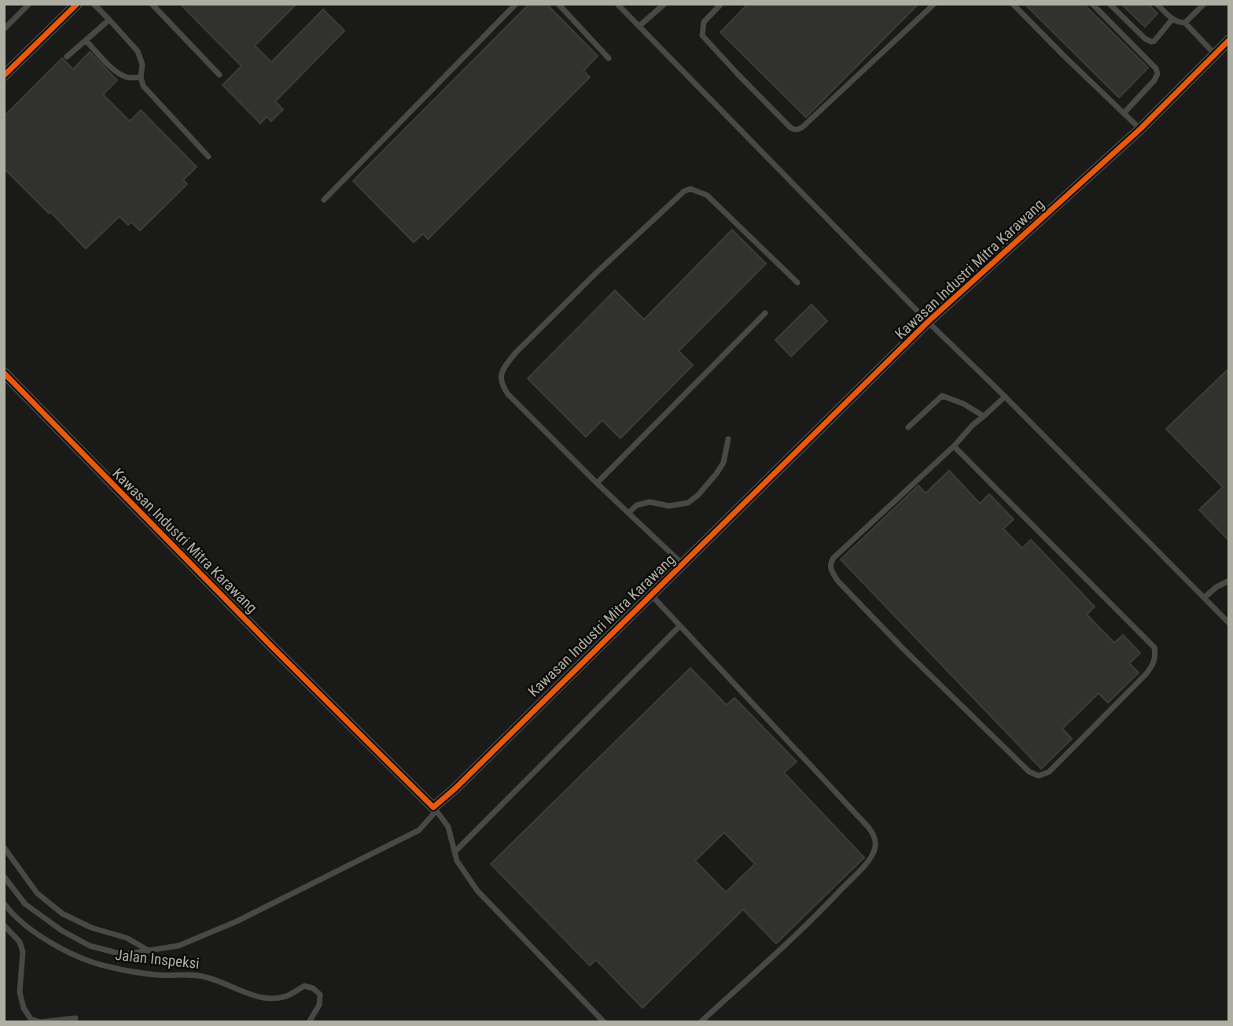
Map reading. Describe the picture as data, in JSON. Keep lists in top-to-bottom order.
{
  "streets": {
    "street": ["Kawasan Industri Mitra Karawang"],
    "lane": ["Jalan Inspeksi"]
  }
}
